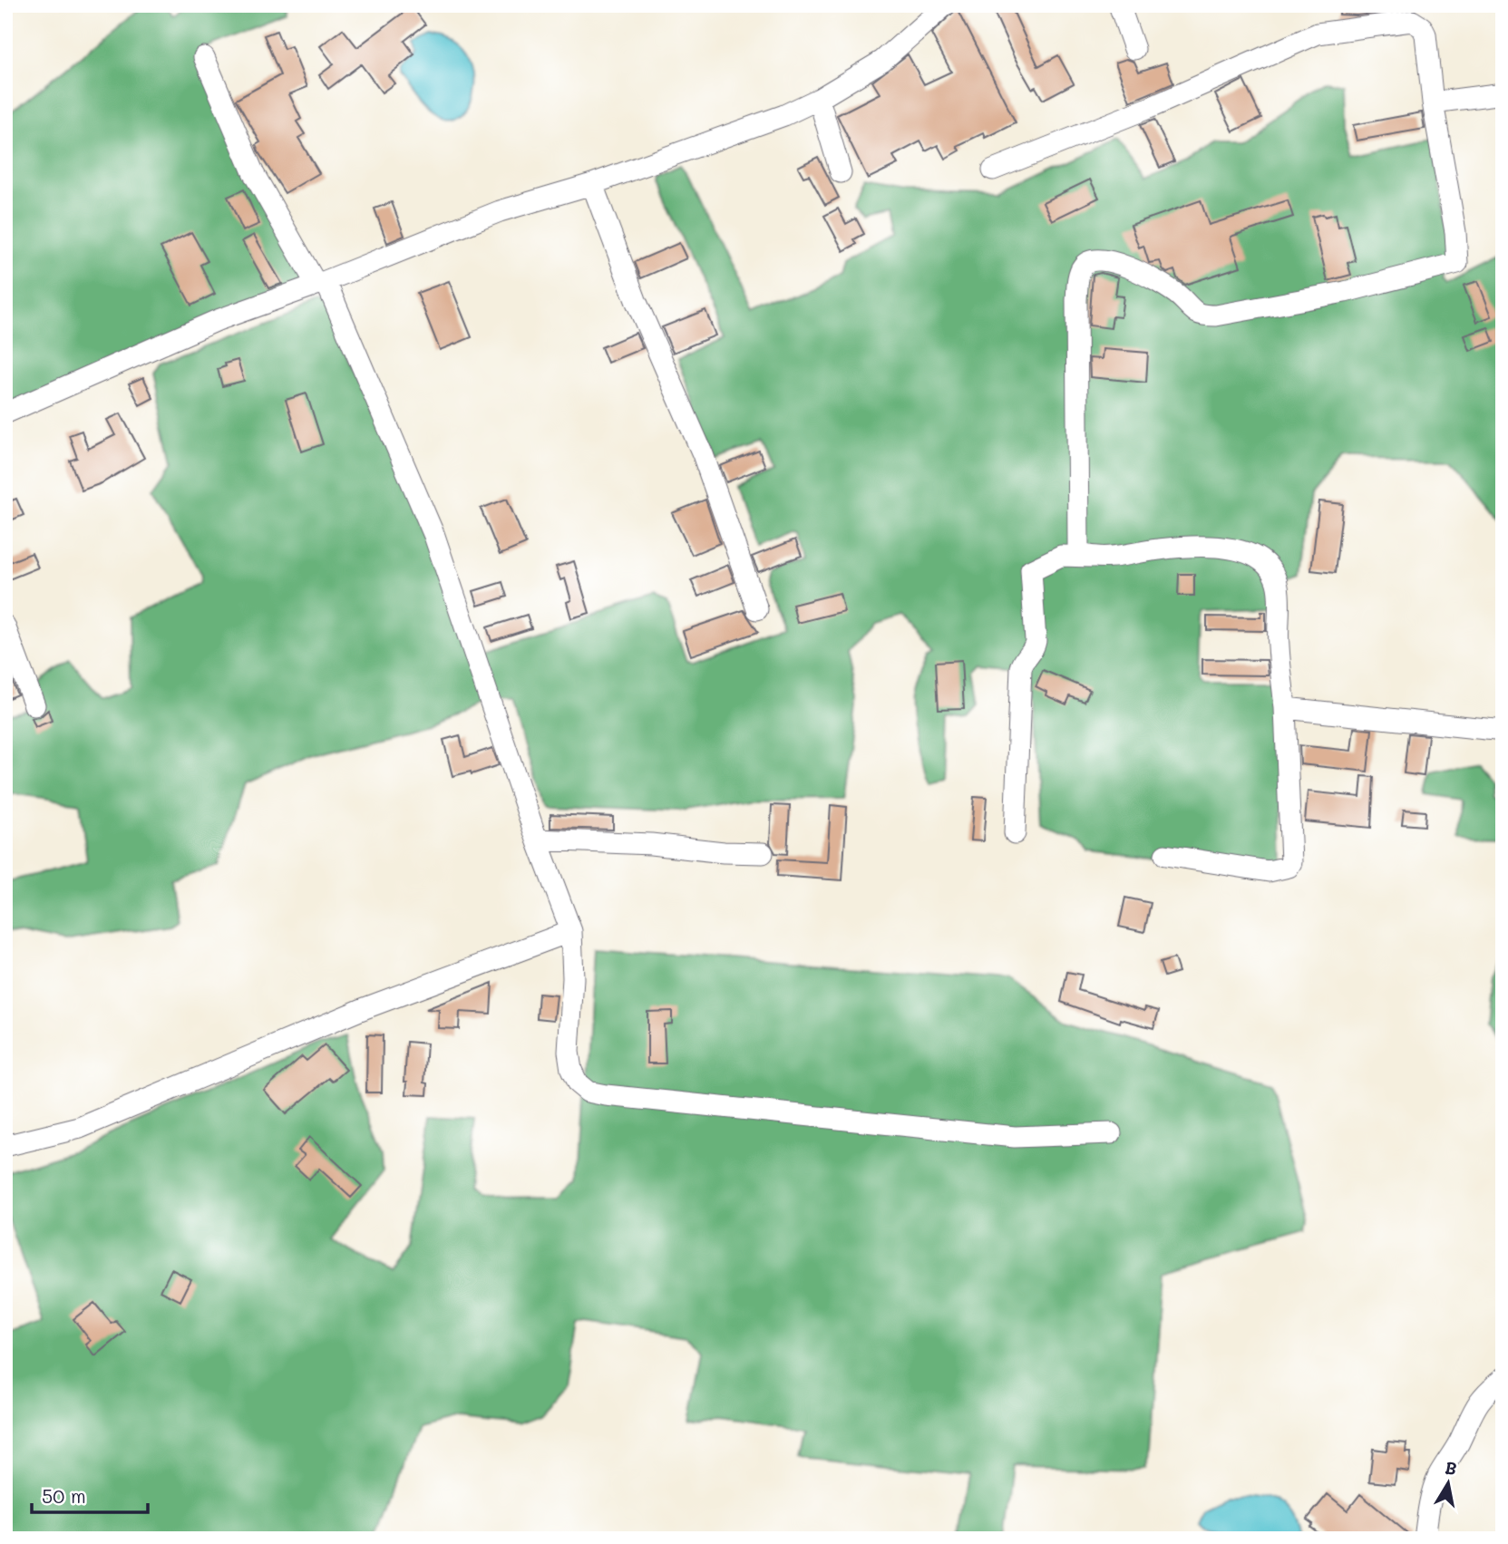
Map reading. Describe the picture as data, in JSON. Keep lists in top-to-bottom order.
{
  "scale_bar": "50 m",
  "north": "top"
}
